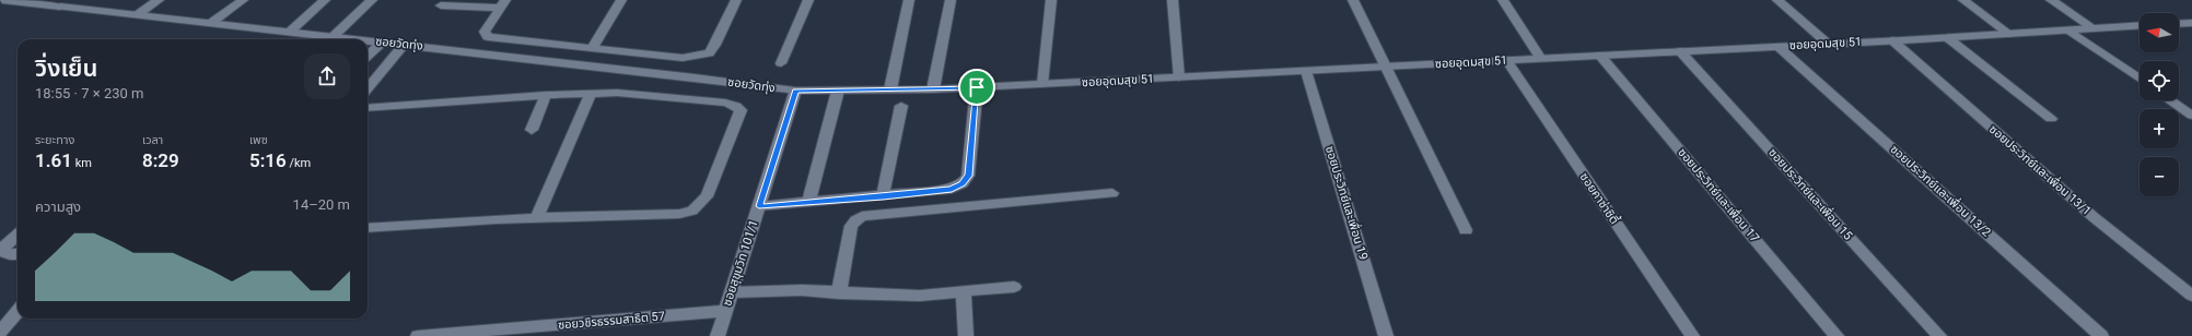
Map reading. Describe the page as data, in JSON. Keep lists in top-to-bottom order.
{
  "streets": {
    "street": [
      "ซอยวัดทุ่ง",
      "ซอยอุดมสุข 51",
      "ซอยประวิทย์และเพื่อน 13/1",
      "ซอยประวิทย์และเพื่อน 13/2",
      "ซอยประวิทย์และเพื่อน 15",
      "ซอยประวิทย์และเพื่อน 17",
      "ซอยคาซ่าซิตี้",
      "ซอยประวิทย์และเพื่อน 19",
      "ซอยสุขุมวิท 101/1",
      "ซอยวชิรธรรมสาธิต 57"
    ]
  },
  "crossings": [
    ["ซอยวัดทุ่ง", "ซอยอุดมสุข 51"],
    ["ซอยวัดทุ่ง", "ซอยสุขุมวิท 101/1"],
    ["ซอยอุดมสุข 51", "ซอยประวิทย์และเพื่อน 13/1"],
    ["ซอยอุดมสุข 51", "ซอยประวิทย์และเพื่อน 13/2"],
    ["ซอยอุดมสุข 51", "ซอยประวิทย์และเพื่อน 15"],
    ["ซอยอุดมสุข 51", "ซอยประวิทย์และเพื่อน 17"],
    ["ซอยอุดมสุข 51", "ซอยคาซ่าซิตี้"],
    ["ซอยอุดมสุข 51", "ซอยประวิทย์และเพื่อน 19"],
    ["ซอยอุดมสุข 51", "ซอยสุขุมวิท 101/1"],
    ["ซอยสุขุมวิท 101/1", "ซอยวชิรธรรมสาธิต 57"]
  ],
  "north": "left",
  "page": {
    "map_buttons": ["+", "−"],
    "heading": ["วิ่งเย็น", "18:55 · 7 × 230 m"],
    "stats": [
      ["ระยะทาง", "1.61 km"],
      ["เวลา", "8:29"],
      ["เพซ", "5:16 /km"]
    ],
    "chart": ["ความสูง", "14–20 m"]
  }
}
